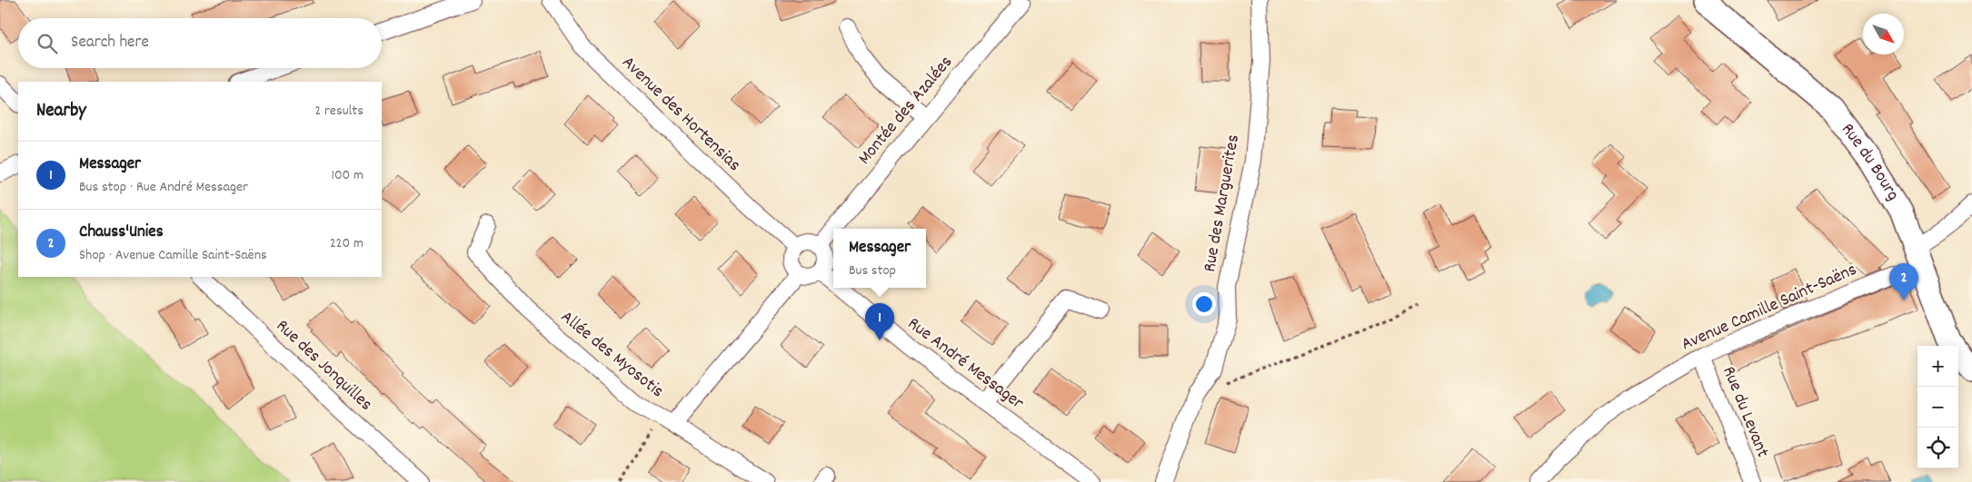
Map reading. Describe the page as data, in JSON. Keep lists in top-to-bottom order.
{
  "streets": {
    "street": [
      "Montée des Azalées",
      "Avenue des Hortensias",
      "Rue du Bourg",
      "Rue des Marguerites",
      "Avenue Camille Saint-Saëns",
      "Allée des Myosotis",
      "Rue André Messager",
      "Rue des Jonquilles",
      "Rue du Levant"
    ]
  },
  "crossings": [
    ["Montée des Azalées", "Avenue des Hortensias"],
    ["Montée des Azalées", "Rue André Messager"],
    ["Avenue des Hortensias", "Rue André Messager"],
    ["Avenue Camille Saint-Saëns", "Rue du Levant"]
  ],
  "north": "bottom right",
  "page": {
    "search": "Search here",
    "heading": ["Nearby", "2 results"],
    "list": [
      {
        "mark": "1",
        "name": "Messager",
        "note": "Bus stop · Rue André Messager",
        "value": "100 m"
      },
      {
        "mark": "2",
        "name": "Chauss'Unies",
        "note": "Shop · Avenue Camille Saint-Saëns",
        "value": "220 m"
      }
    ],
    "popup": ["Messager", "Bus stop"],
    "pins": ["2", "1"],
    "map_buttons": ["+", "−"]
  }
}
